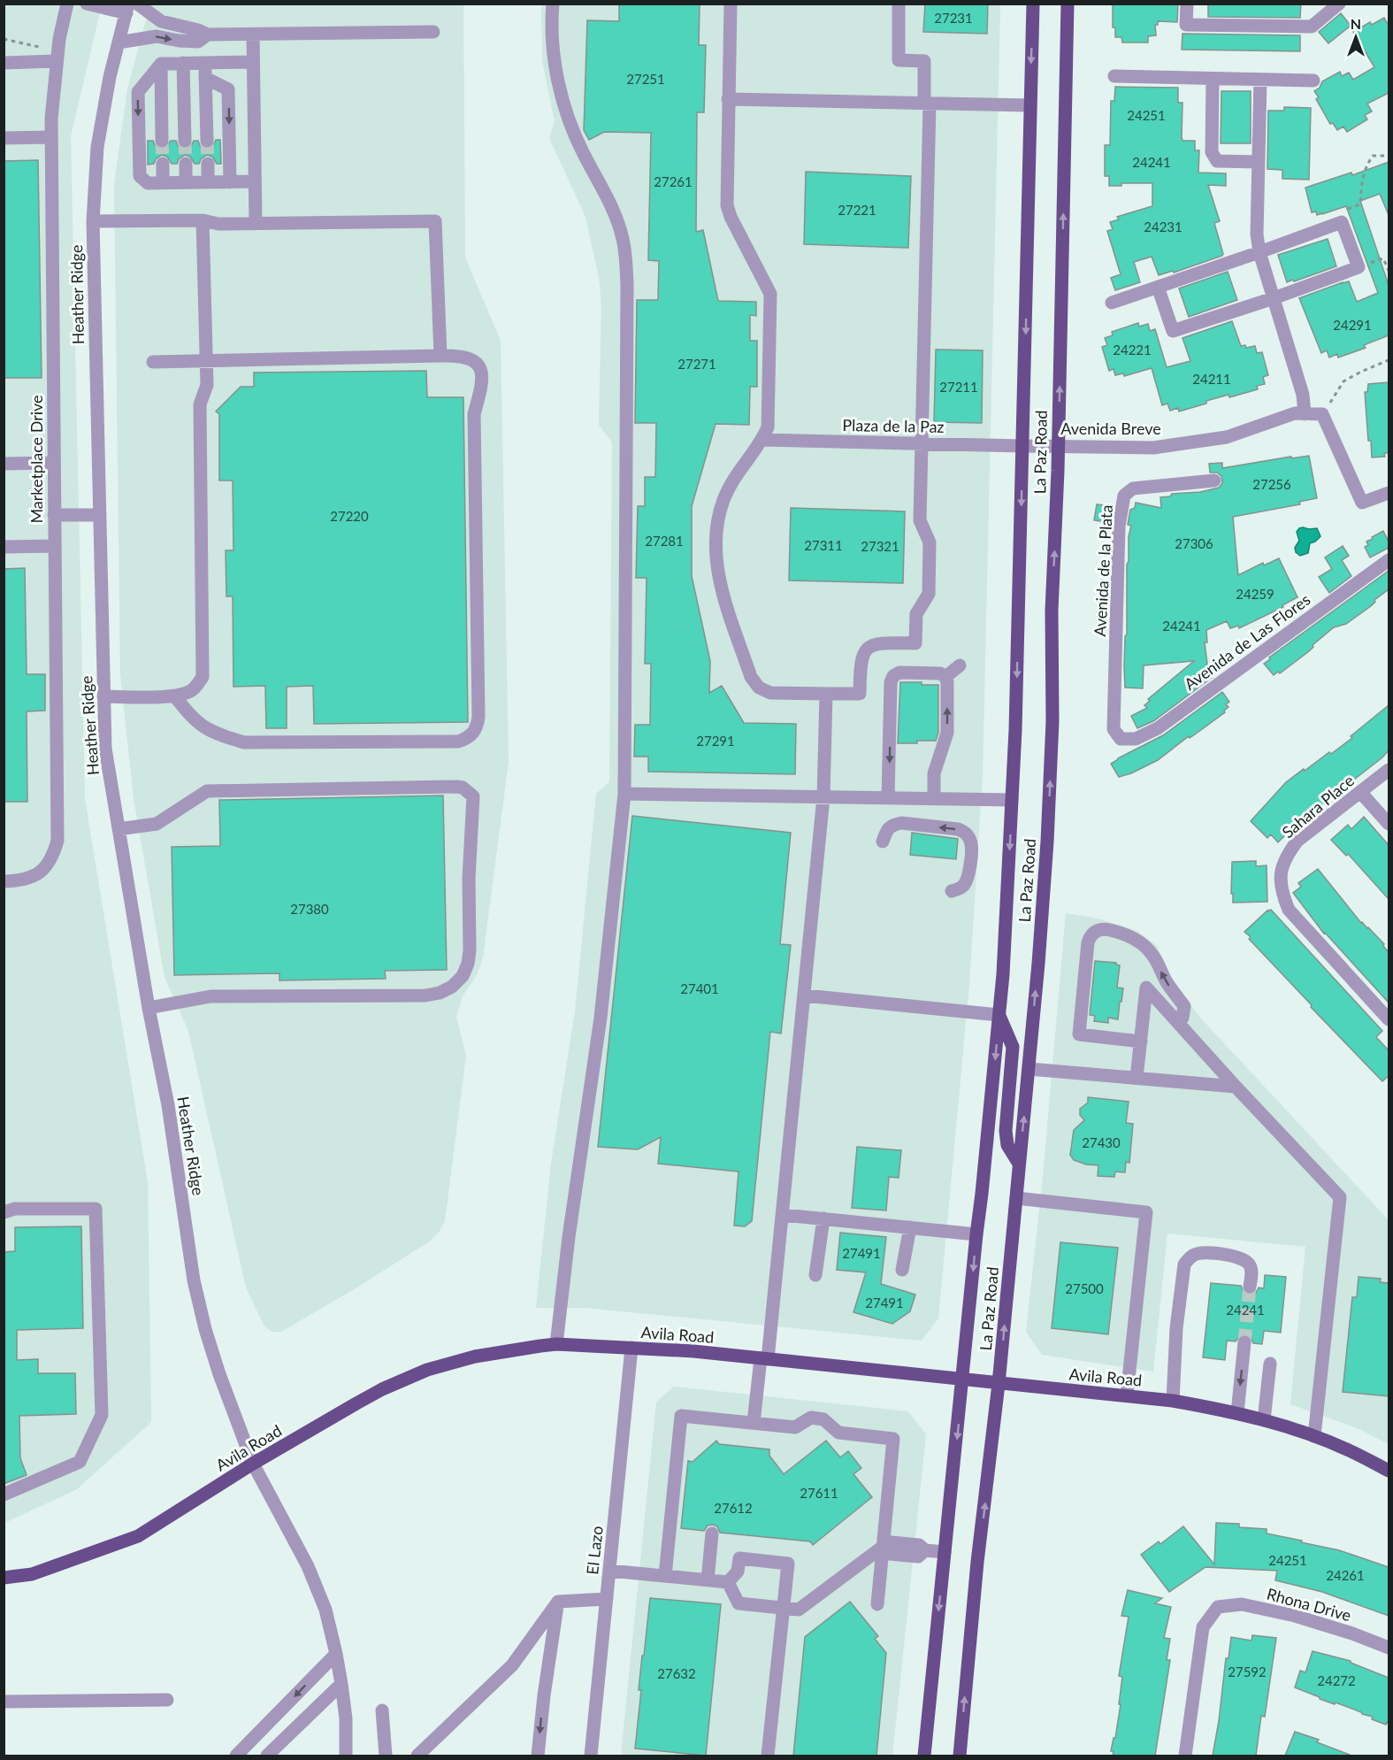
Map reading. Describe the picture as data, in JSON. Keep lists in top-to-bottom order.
{
  "streets": {
    "main road": ["La Paz Road", "Avila Road"],
    "street": [
      "Heather Ridge",
      "Plaza de la Paz",
      "Avenida Breve",
      "Marketplace Drive",
      "Avenida de la Plata",
      "Avenida de Las Flores",
      "Sahara Place",
      "El Lazo",
      "Rhona Drive"
    ]
  },
  "crossings": [
    ["Heather Ridge", "Avila Road"],
    ["Plaza de la Paz", "Avenida Breve"],
    ["Plaza de la Paz", "La Paz Road"],
    ["Avenida Breve", "La Paz Road"],
    ["La Paz Road", "Avila Road"],
    ["Avenida de la Plata", "Avenida de Las Flores"],
    ["Avila Road", "El Lazo"]
  ],
  "house_numbers": [
    "27231",
    "27251",
    "24251",
    "24241",
    "27261",
    "27221",
    "24231",
    "24291",
    "24221",
    "27271",
    "24211",
    "27211",
    "27256",
    "27220",
    "27281",
    "27306",
    "27311",
    "27321",
    "24259",
    "24241",
    "27291",
    "27380",
    "27401",
    "27430",
    "27491",
    "27500",
    "27491",
    "24241",
    "27611",
    "27612",
    "24251",
    "24261",
    "27592",
    "27632",
    "24272"
  ],
  "north": "top"
}
